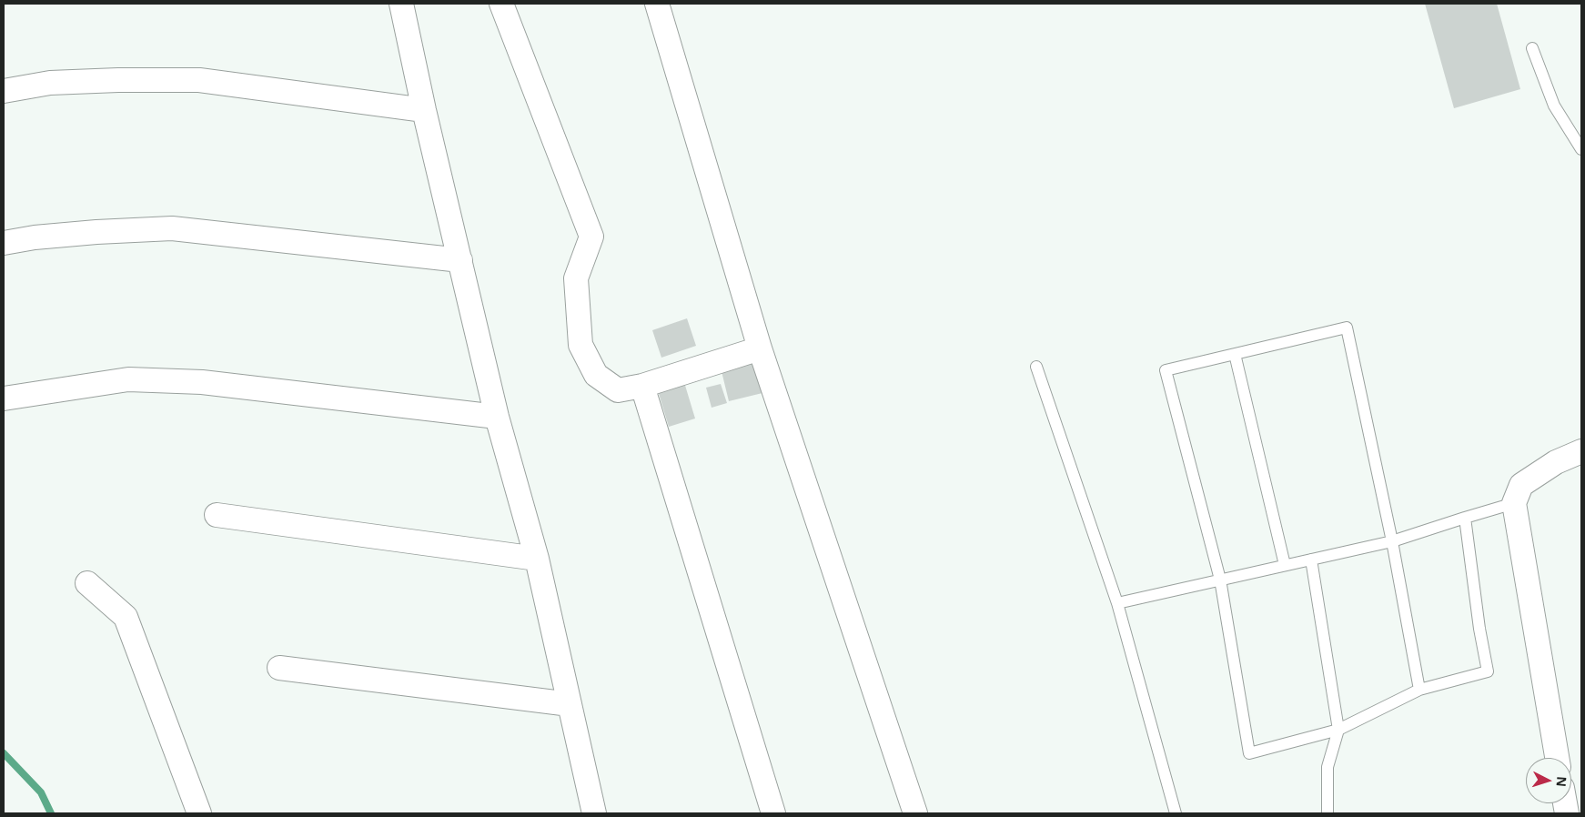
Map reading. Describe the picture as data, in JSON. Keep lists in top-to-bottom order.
{
  "north": "right"
}
